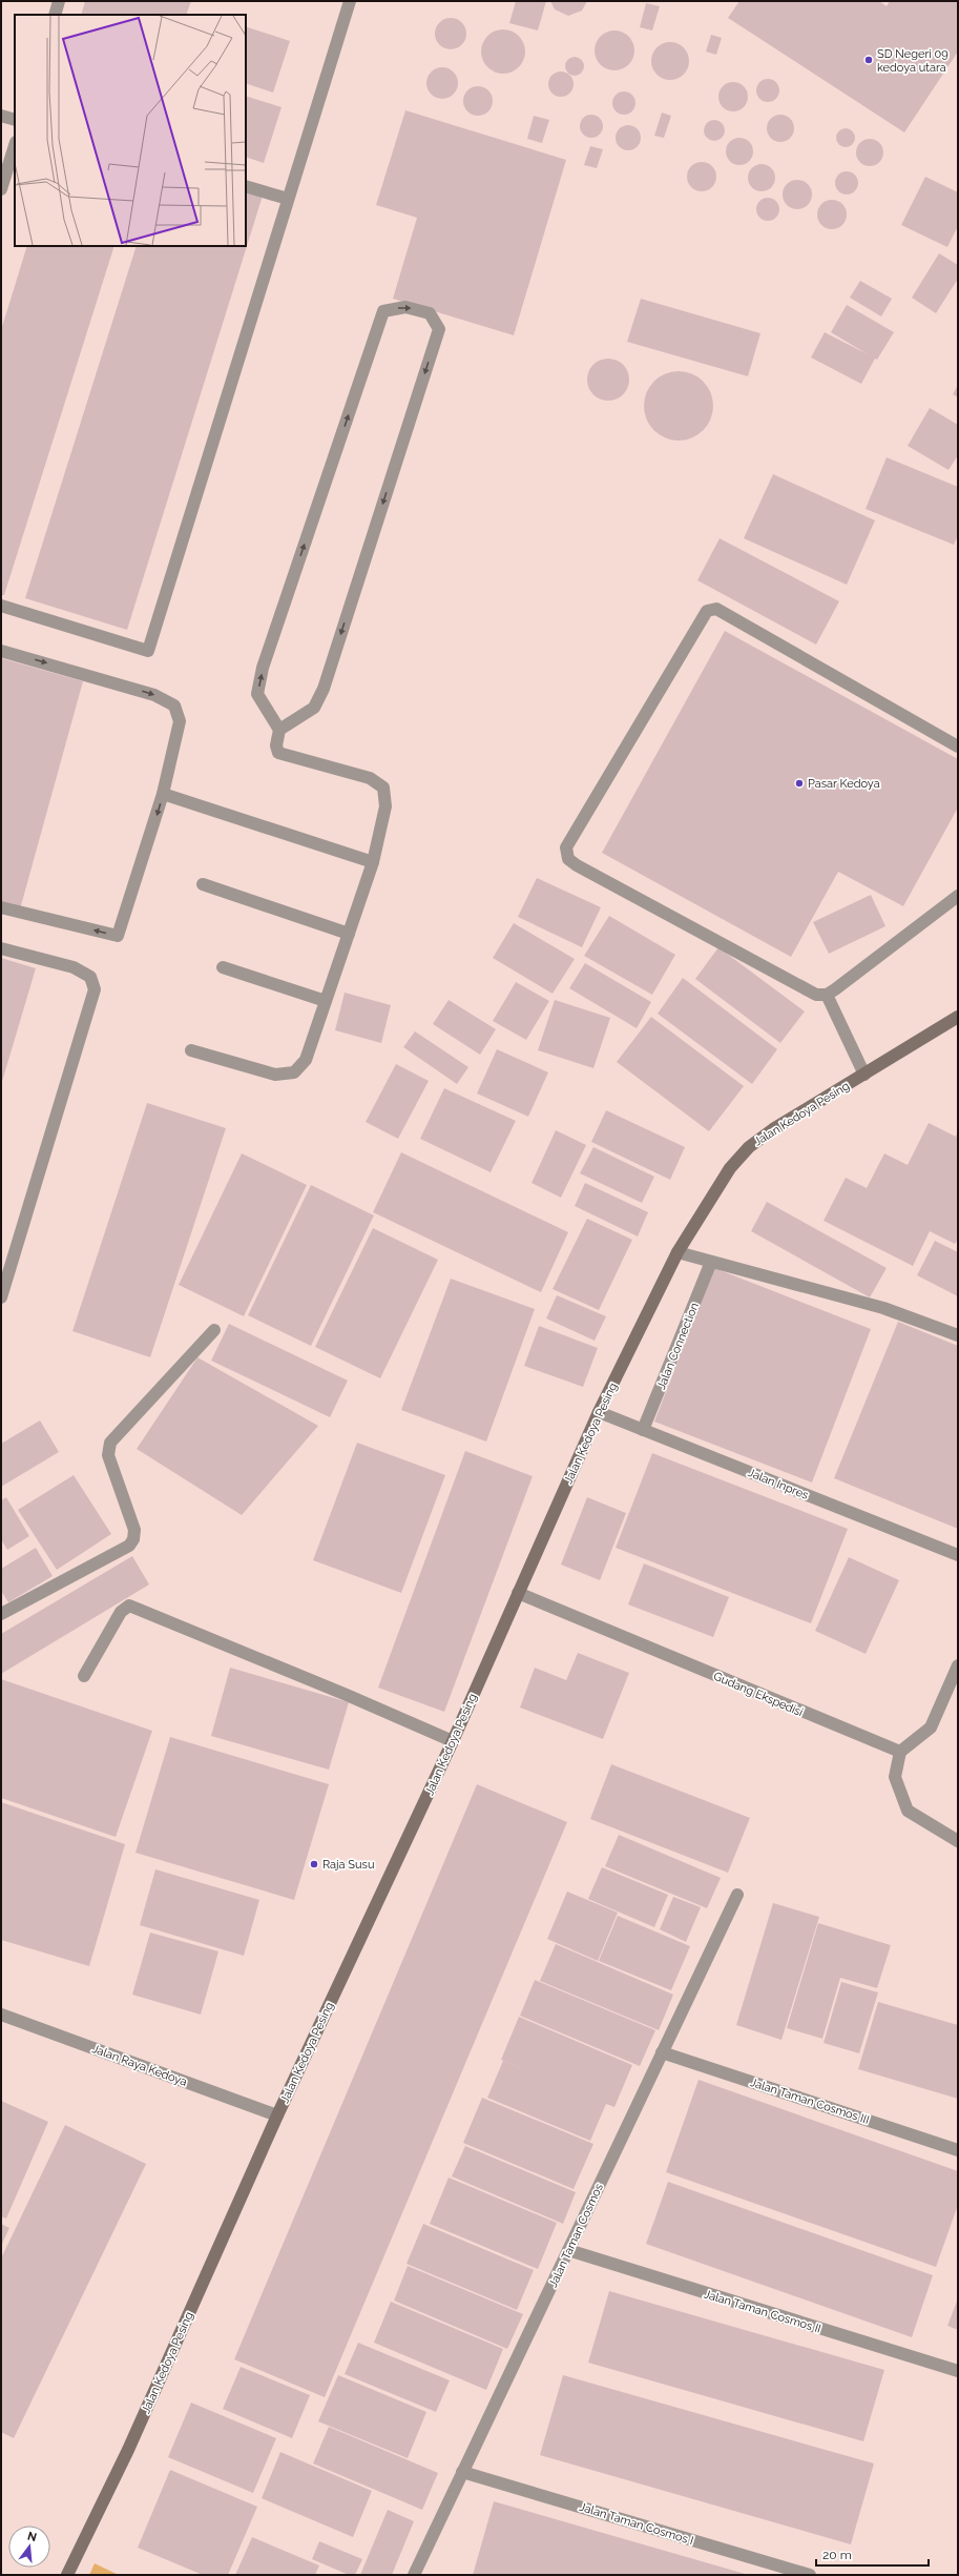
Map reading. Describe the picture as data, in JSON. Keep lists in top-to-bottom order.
{
  "streets": {
    "street": [
      "Jalan Kedoya Pesing",
      "Jalan Connection",
      "Jalan Inpres",
      "Gudang Ekspedisi",
      "Jalan Raya Kedoya",
      "Jalan Taman Cosmos III",
      "Jalan Taman Cosmos",
      "Jalan Taman Cosmos II",
      "Jalan Taman Cosmos I"
    ]
  },
  "crossings": [
    ["Jalan Kedoya Pesing", "Jalan Inpres"],
    ["Jalan Kedoya Pesing", "Gudang Ekspedisi"],
    ["Jalan Kedoya Pesing", "Jalan Raya Kedoya"],
    ["Jalan Connection", "Jalan Inpres"],
    ["Jalan Taman Cosmos III", "Jalan Taman Cosmos"],
    ["Jalan Taman Cosmos", "Jalan Taman Cosmos II"],
    ["Jalan Taman Cosmos", "Jalan Taman Cosmos I"]
  ],
  "places": ["SD Negeri 09 kedoya utara", "Pasar Kedoya", "Raja Susu"],
  "scale_bar": "20 m",
  "north": "top"
}
